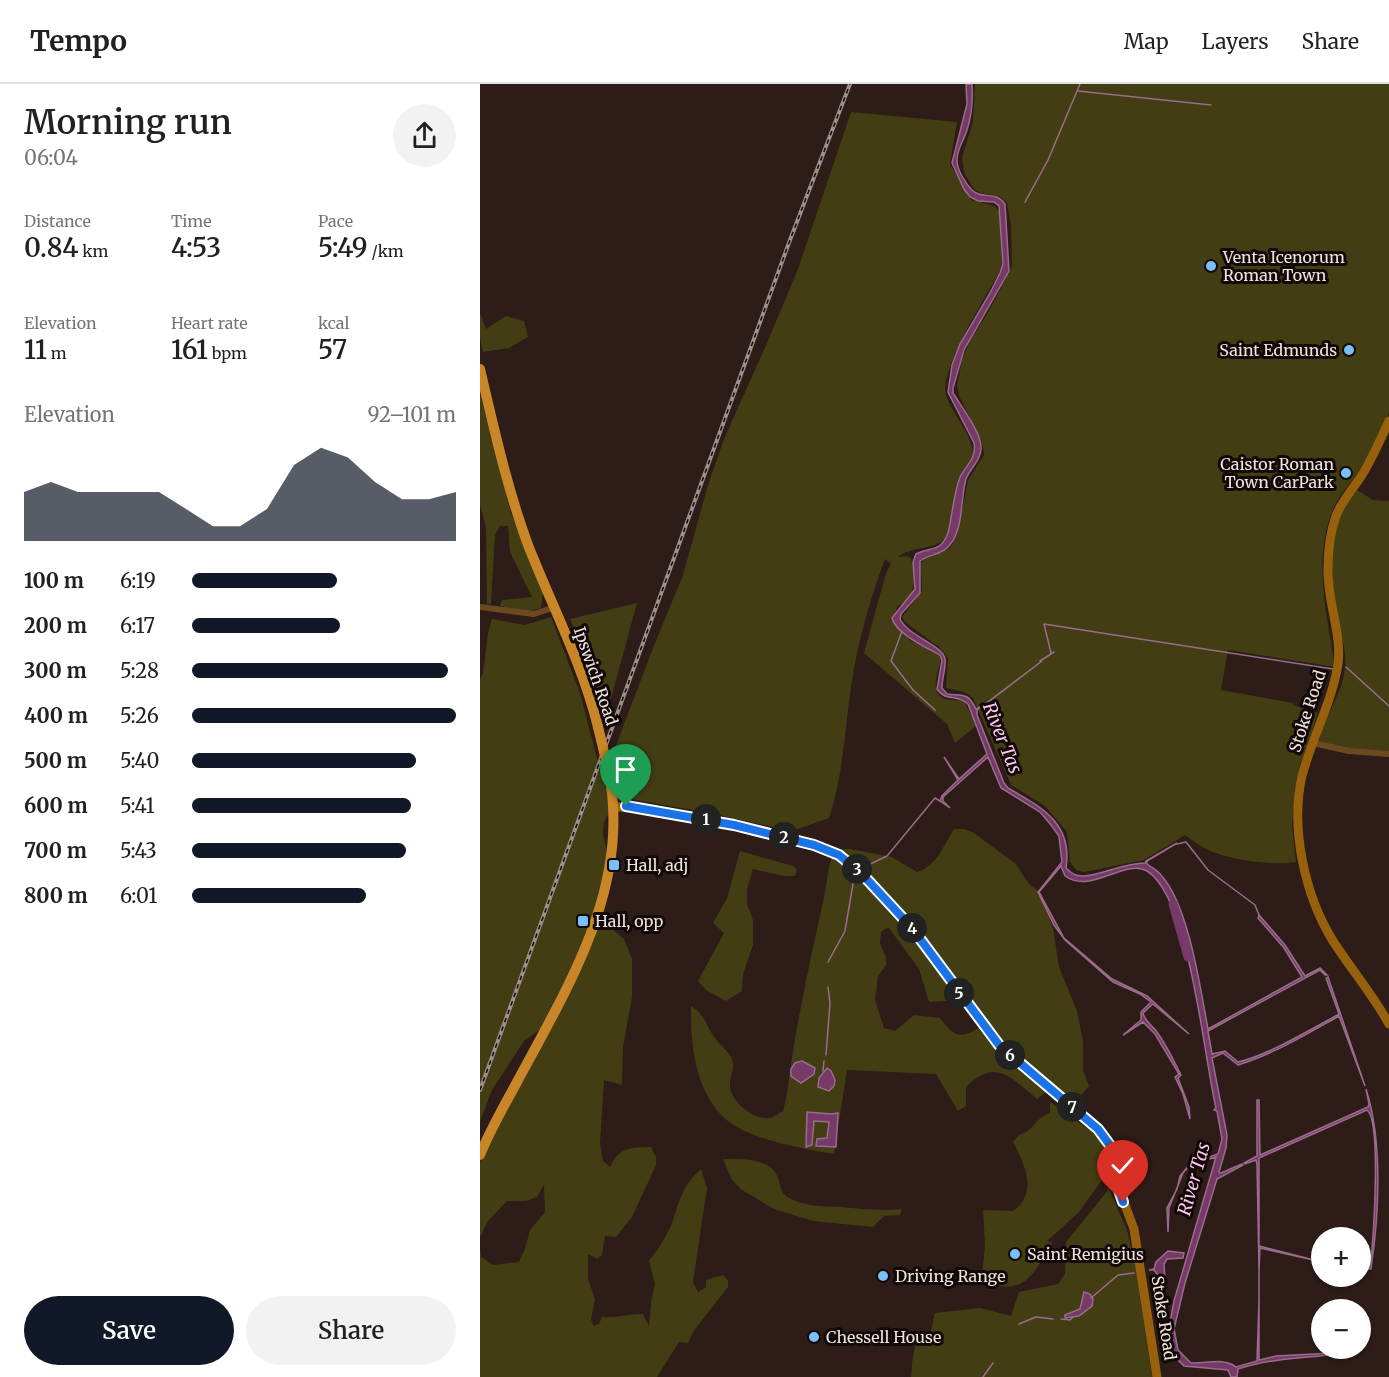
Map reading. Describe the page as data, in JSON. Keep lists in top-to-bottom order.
{
  "streets": {
    "highway": ["Ipswich Road"],
    "street": ["Stoke Road"]
  },
  "crossings": [
    ["Ipswich Road", "Stoke Road"]
  ],
  "water": ["River Tas"],
  "places": {
    "other": [
      "Venta Icenorum Roman Town",
      "Saint Edmunds",
      "Caistor Roman Town CarPark",
      "Saint Remigius",
      "Driving Range",
      "Chessell House"
    ],
    "transit": ["Hall, adj", "Hall, opp"]
  },
  "page": {
    "header": "Tempo",
    "nav": ["Map", "Layers", "Share"],
    "heading": ["Morning run", "06:04"],
    "stats": [
      ["Distance", "0.84 km"],
      ["Time", "4:53"],
      ["Pace", "5:49 /km"],
      ["Elevation", "11 m"],
      ["Heart rate", "161 bpm"],
      ["kcal", "57"]
    ],
    "chart": ["Elevation", "92–101 m"],
    "list": [
      {
        "name": "100 m",
        "note": "6:19"
      },
      {
        "name": "200 m",
        "note": "6:17"
      },
      {
        "name": "300 m",
        "note": "5:28"
      },
      {
        "name": "400 m",
        "note": "5:26"
      },
      {
        "name": "500 m",
        "note": "5:40"
      },
      {
        "name": "600 m",
        "note": "5:41"
      },
      {
        "name": "700 m",
        "note": "5:43"
      },
      {
        "name": "800 m",
        "note": "6:01"
      }
    ],
    "pins": [
      "1",
      "2",
      "3",
      "4",
      "5",
      "6",
      "7"
    ],
    "map_buttons": ["+", "−"],
    "buttons": ["Save", "Share"]
  }
}
